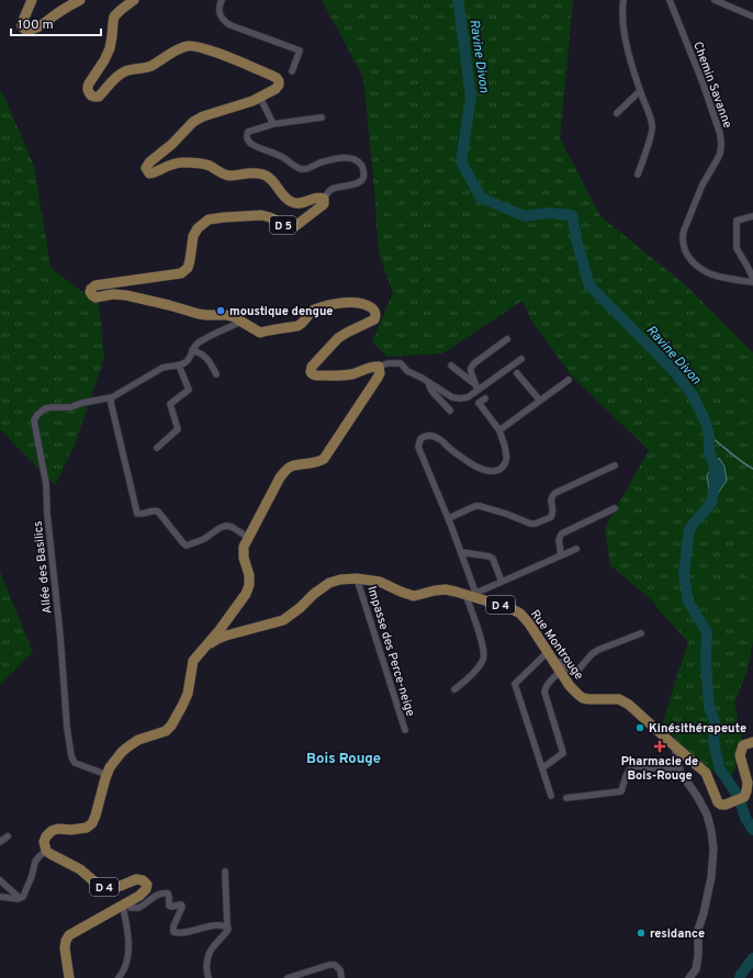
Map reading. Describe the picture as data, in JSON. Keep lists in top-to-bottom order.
{
  "streets": {
    "main road": ["D 5", "D 4", "Rue Montrouge"],
    "street": ["Chemin Savanne", "Allée des Basilics", "Impasse des Perce-neige"]
  },
  "crossings": [
    ["Allée des Basilics", "D 4"],
    ["Allée des Basilics", "Rue Montrouge"],
    ["D 4", "Rue Montrouge"],
    ["Rue Montrouge", "Impasse des Perce-neige"]
  ],
  "districts": ["Bois Rouge"],
  "water": ["Ravine Divon"],
  "places": {
    "other": ["moustique dengue", "Kinésithérapeute", "residance"],
    "health": ["Pharmacie de Bois-Rouge"]
  },
  "scale_bar": "100 m"
}
